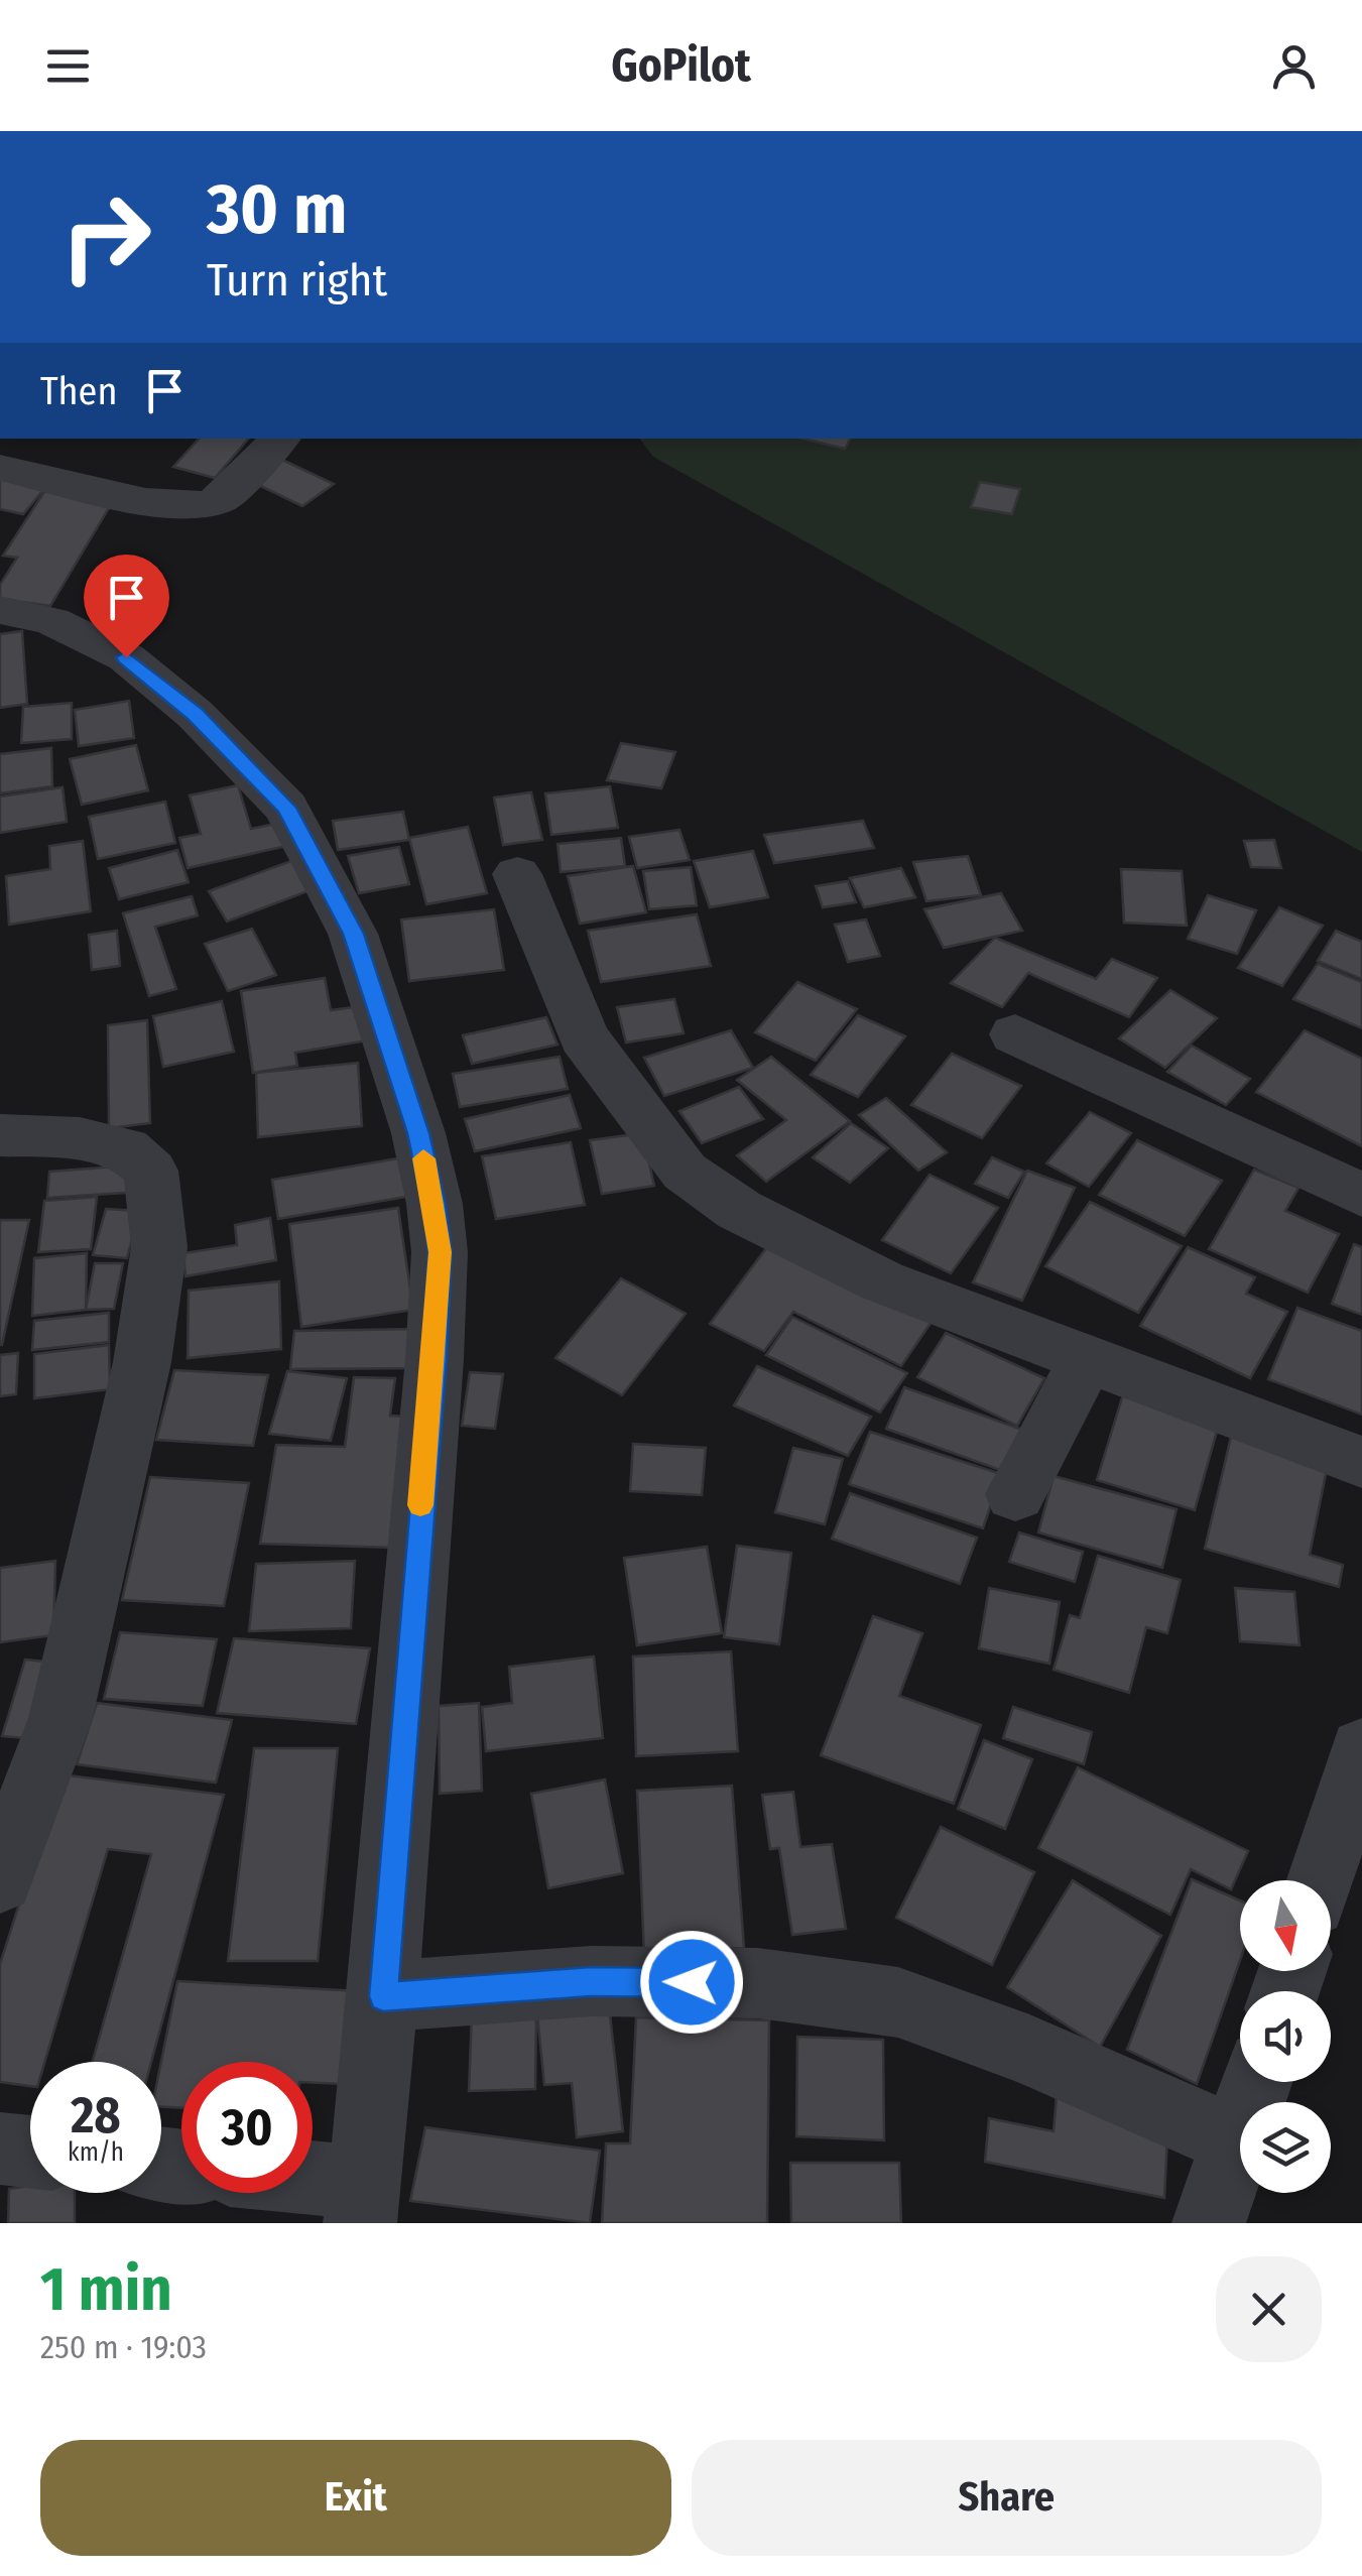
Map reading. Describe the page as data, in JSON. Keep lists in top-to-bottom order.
{
  "north": "bottom",
  "page": {
    "header": "GoPilot",
    "turn": ["30 m", "Turn right"],
    "then": "Then",
    "speed": "28 km/h",
    "limit": "30",
    "heading": ["1 min", "250 m · 19:03"],
    "buttons": ["Exit", "Share"]
  }
}
